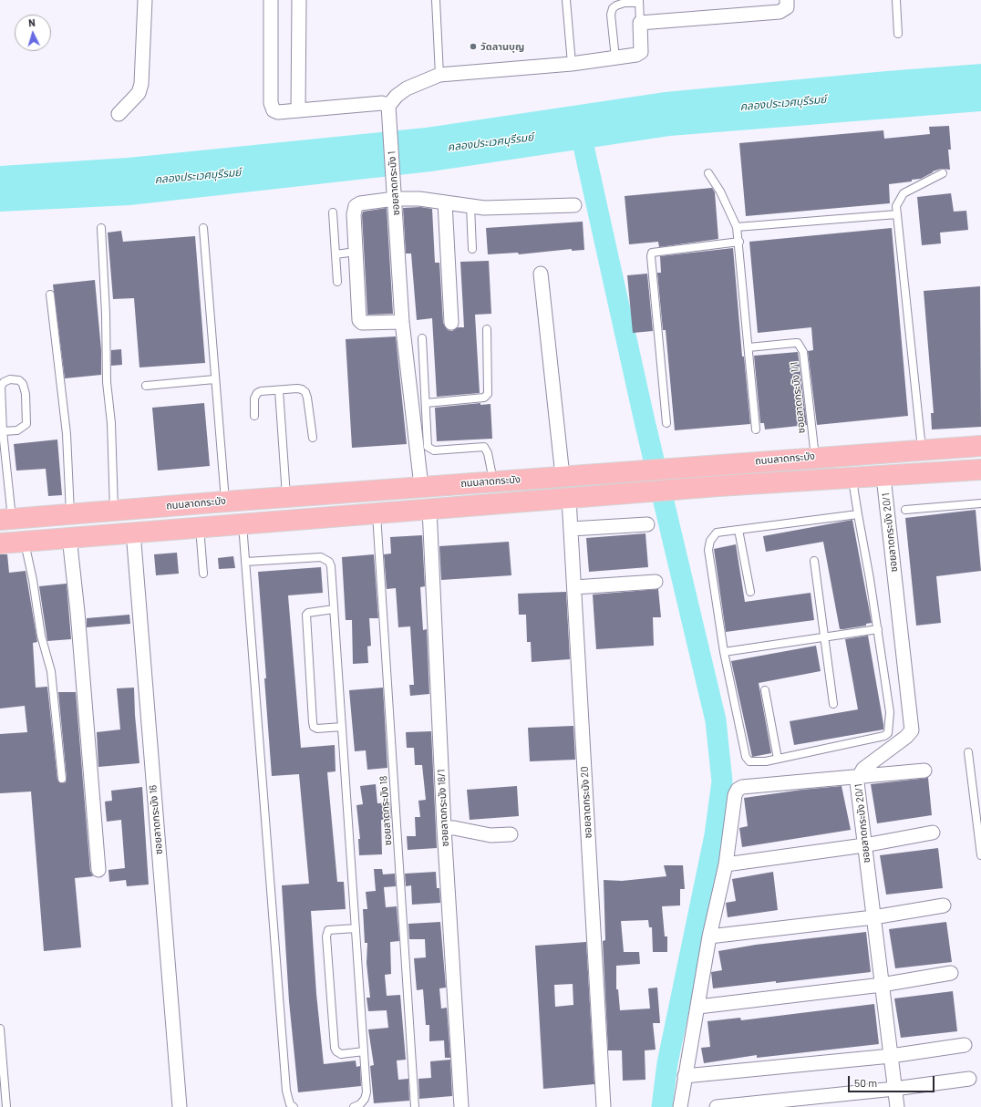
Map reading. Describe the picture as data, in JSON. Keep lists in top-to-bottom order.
{
  "streets": {
    "main road": ["ถนนลาดกระบัง"],
    "street": [
      "ซอยลาดกระบัง 1",
      "ซอยลาดกระบัง 20/1",
      "ซอยลาดกระบัง 20",
      "ซอยลาดกระบัง 18/1",
      "ซอยลาดกระบัง 16"
    ],
    "lane": ["ซอยลาดกระบัง 1/1", "ซอยลาดกระบัง 18"]
  },
  "crossings": [
    ["ซอยลาดกระบัง 1", "ถนนลาดกระบัง"],
    ["ซอยลาดกระบัง 1/1", "ถนนลาดกระบัง"]
  ],
  "water": ["คลองประเวศบุรีรมย์"],
  "places": ["วัดลานบุญ"],
  "scale_bar": "50 m",
  "north": "top"
}
